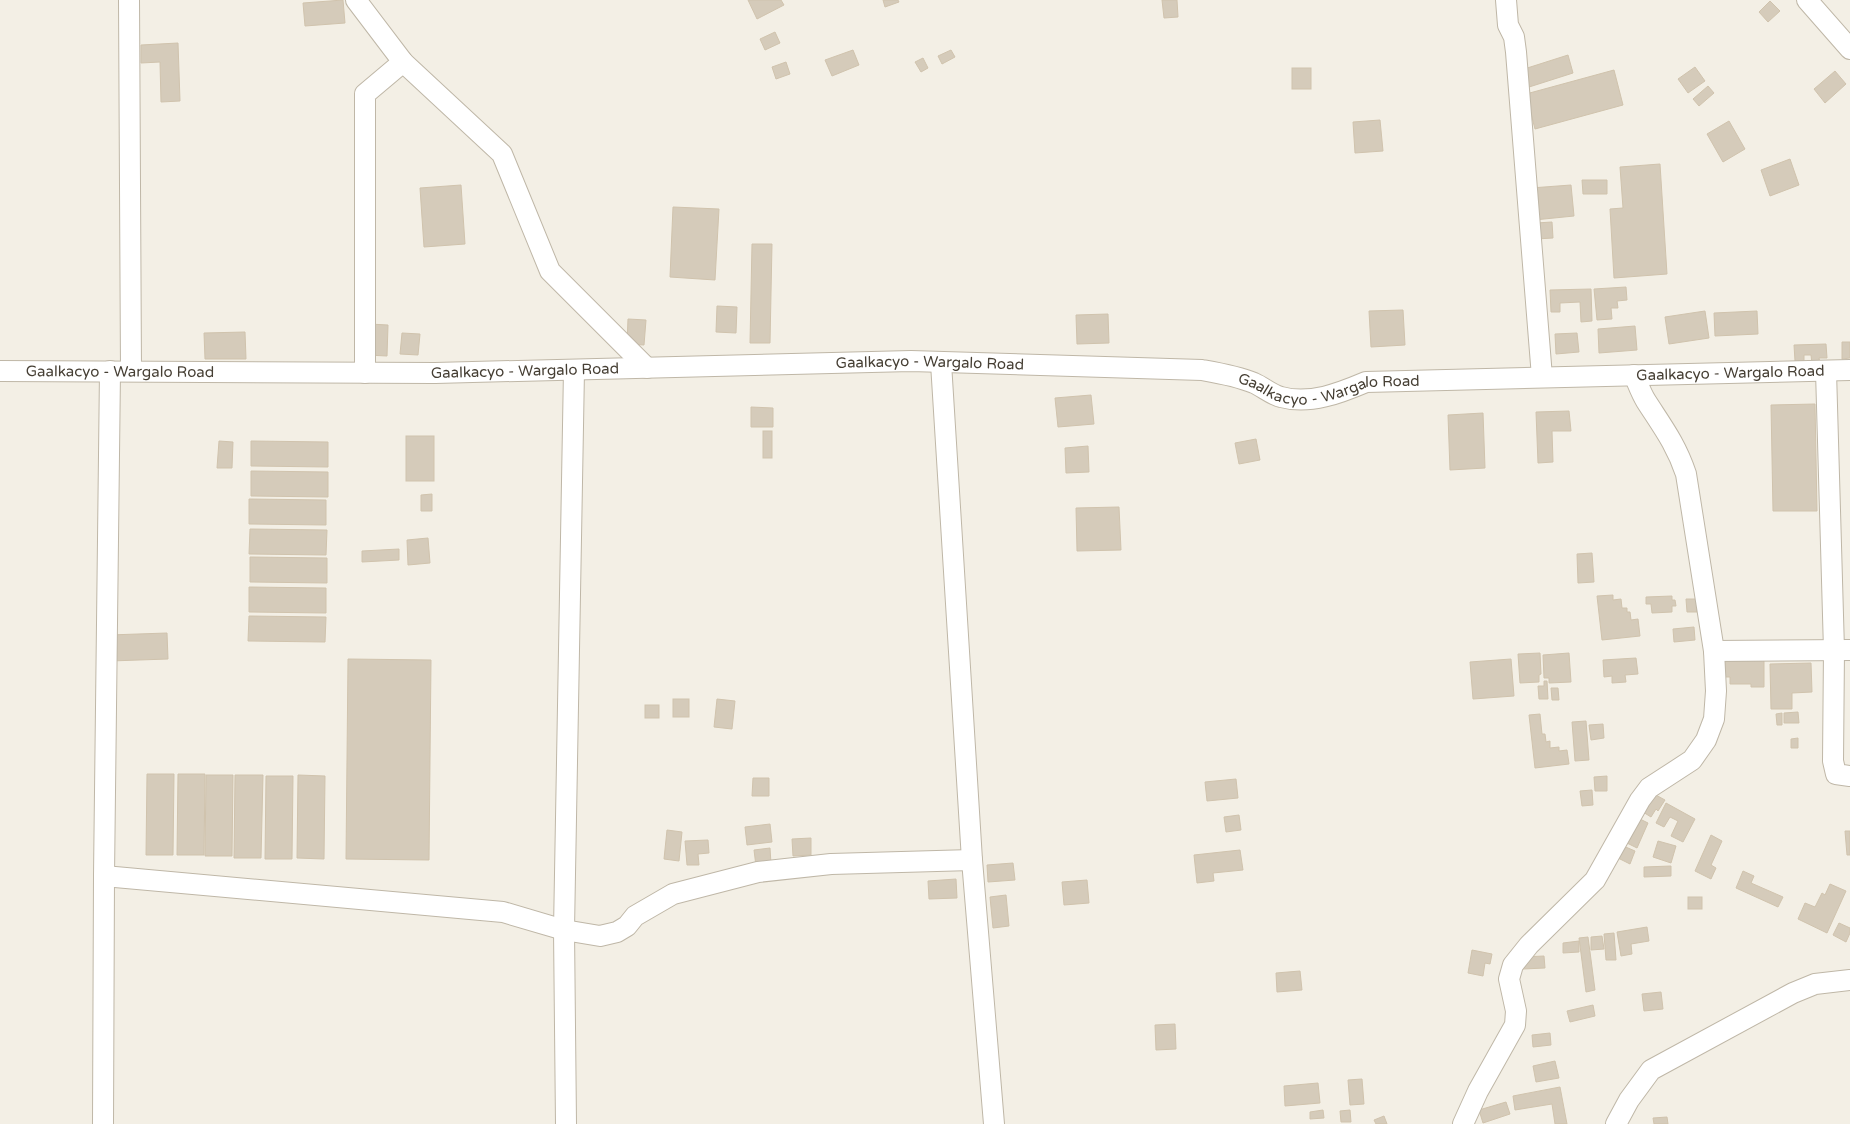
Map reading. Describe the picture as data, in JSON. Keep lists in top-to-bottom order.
{
  "streets": {
    "street": ["Gaalkacyo - Wargalo Road"]
  }
}
